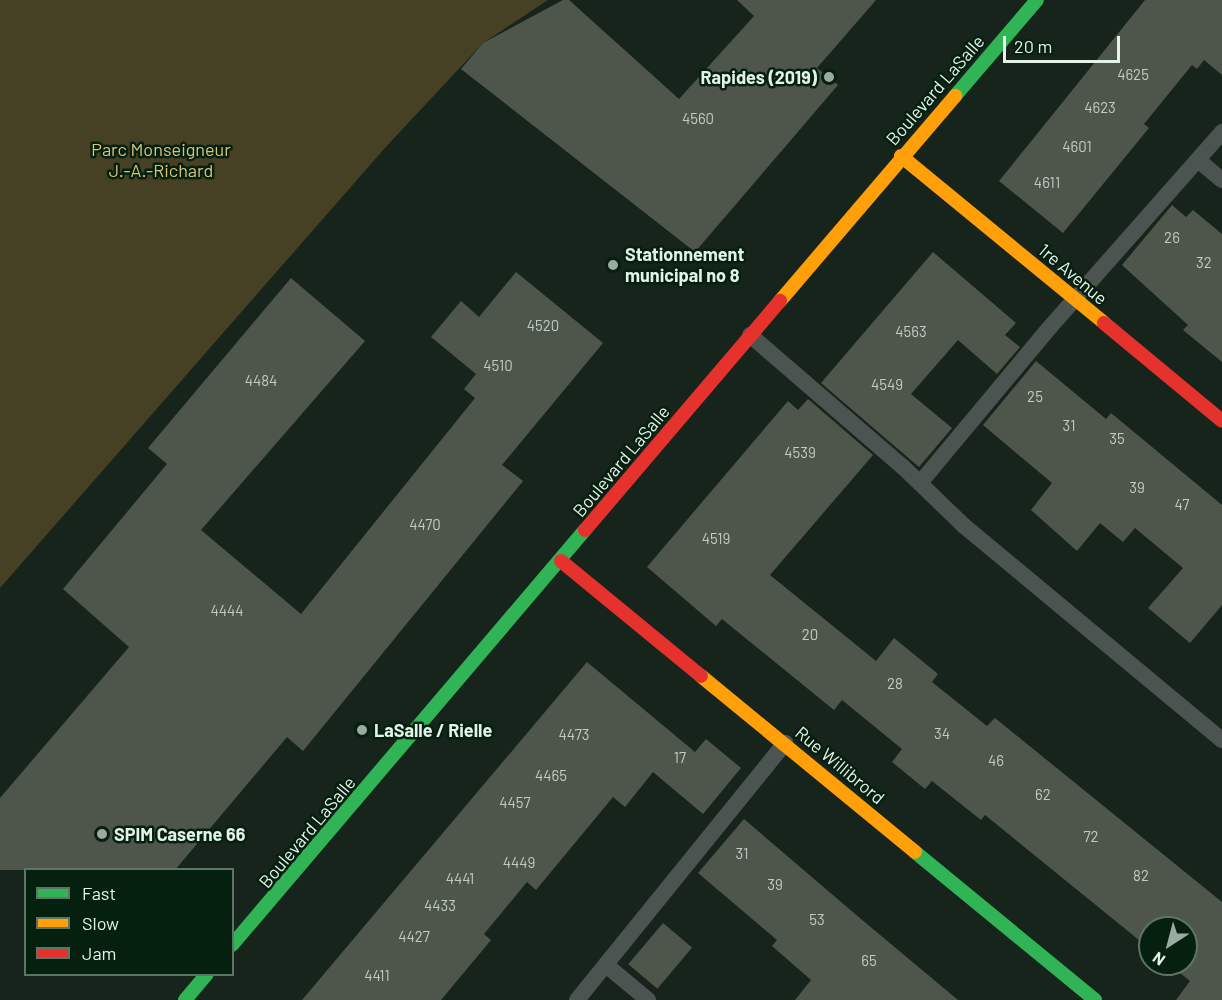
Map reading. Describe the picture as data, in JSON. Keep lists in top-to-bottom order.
{
  "streets": {
    "main road": ["Boulevard LaSalle", "1re Avenue", "Rue Willibrord"]
  },
  "crossings": [
    ["Boulevard LaSalle", "1re Avenue"],
    ["Boulevard LaSalle", "Rue Willibrord"]
  ],
  "parks": ["Parc Monseigneur J.-A.-Richard"],
  "places": [
    "Rapides (2019)",
    "Stationnement municipal no 8",
    "LaSalle / Rielle",
    "SPIM Caserne 66"
  ],
  "house_numbers": [
    "4625",
    "4623",
    "4560",
    "4601",
    "4611",
    "26",
    "32",
    "4520",
    "4563",
    "4510",
    "4484",
    "4549",
    "25",
    "31",
    "35",
    "4539",
    "39",
    "47",
    "4470",
    "4519",
    "4444",
    "20",
    "28",
    "34",
    "4473",
    "17",
    "46",
    "4465",
    "62",
    "4457",
    "72",
    "31",
    "4449",
    "82",
    "4441",
    "39",
    "4433",
    "53",
    "4427",
    "65",
    "4411"
  ],
  "legend": ["Fast", "Slow", "Jam"],
  "scale_bar": "20 m",
  "north": "bottom left"
}
